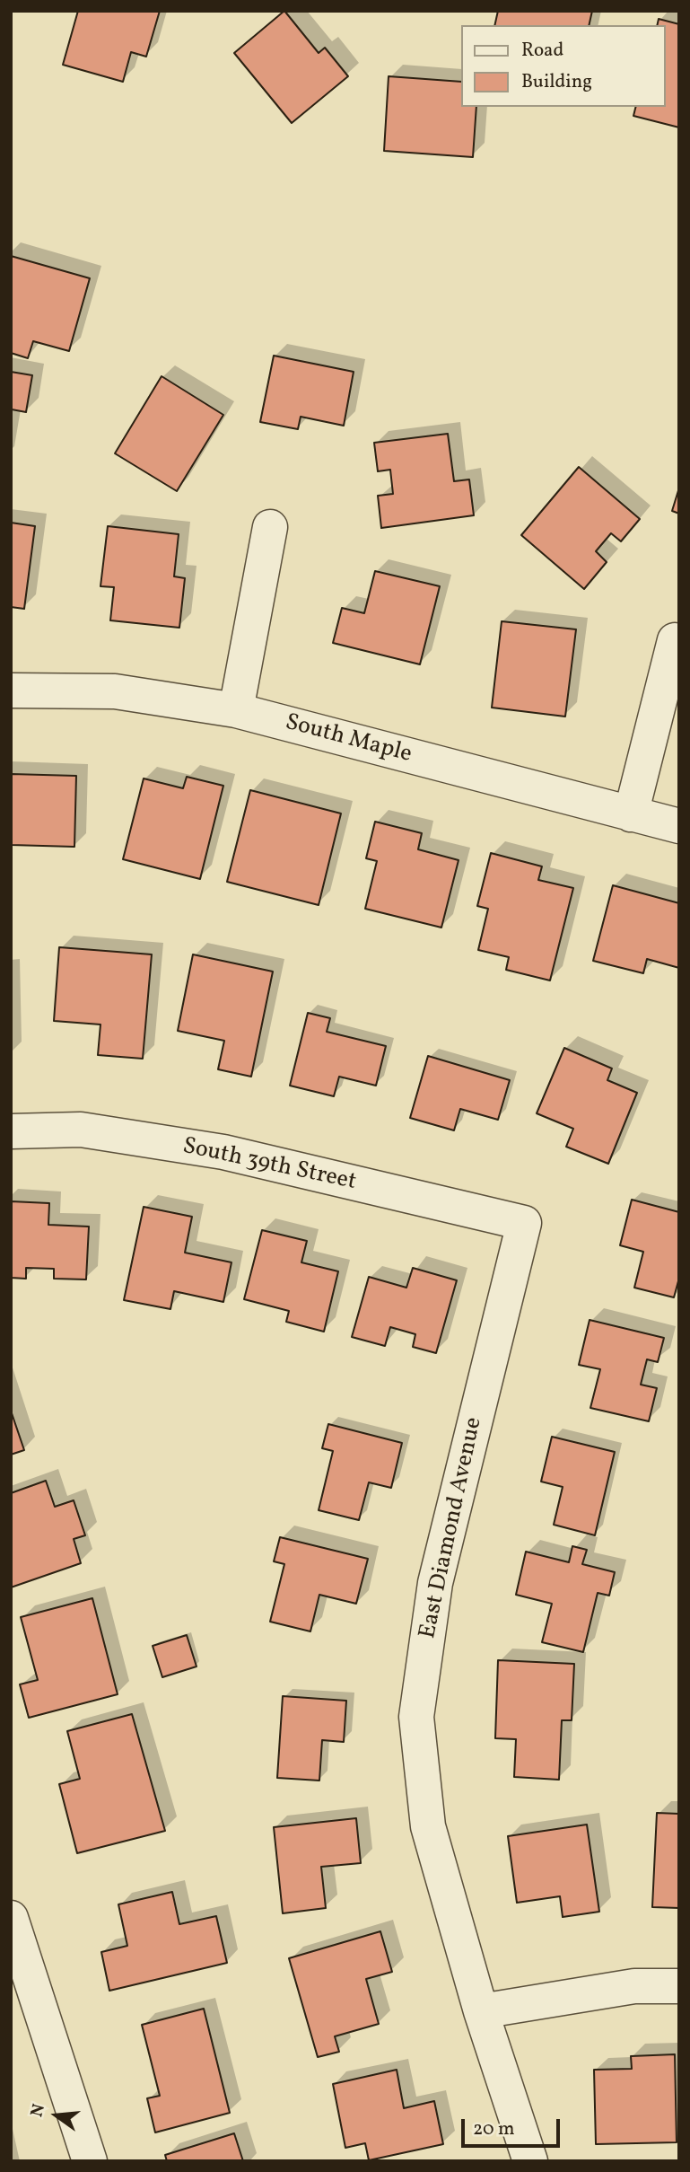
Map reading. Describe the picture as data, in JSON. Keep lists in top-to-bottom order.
{
  "streets": {
    "street": ["South Maple", "South 39th Street", "East Diamond Avenue"]
  },
  "crossings": [
    ["South 39th Street", "East Diamond Avenue"]
  ],
  "legend": ["Road", "Building"],
  "scale_bar": "20 m",
  "north": "left"
}
